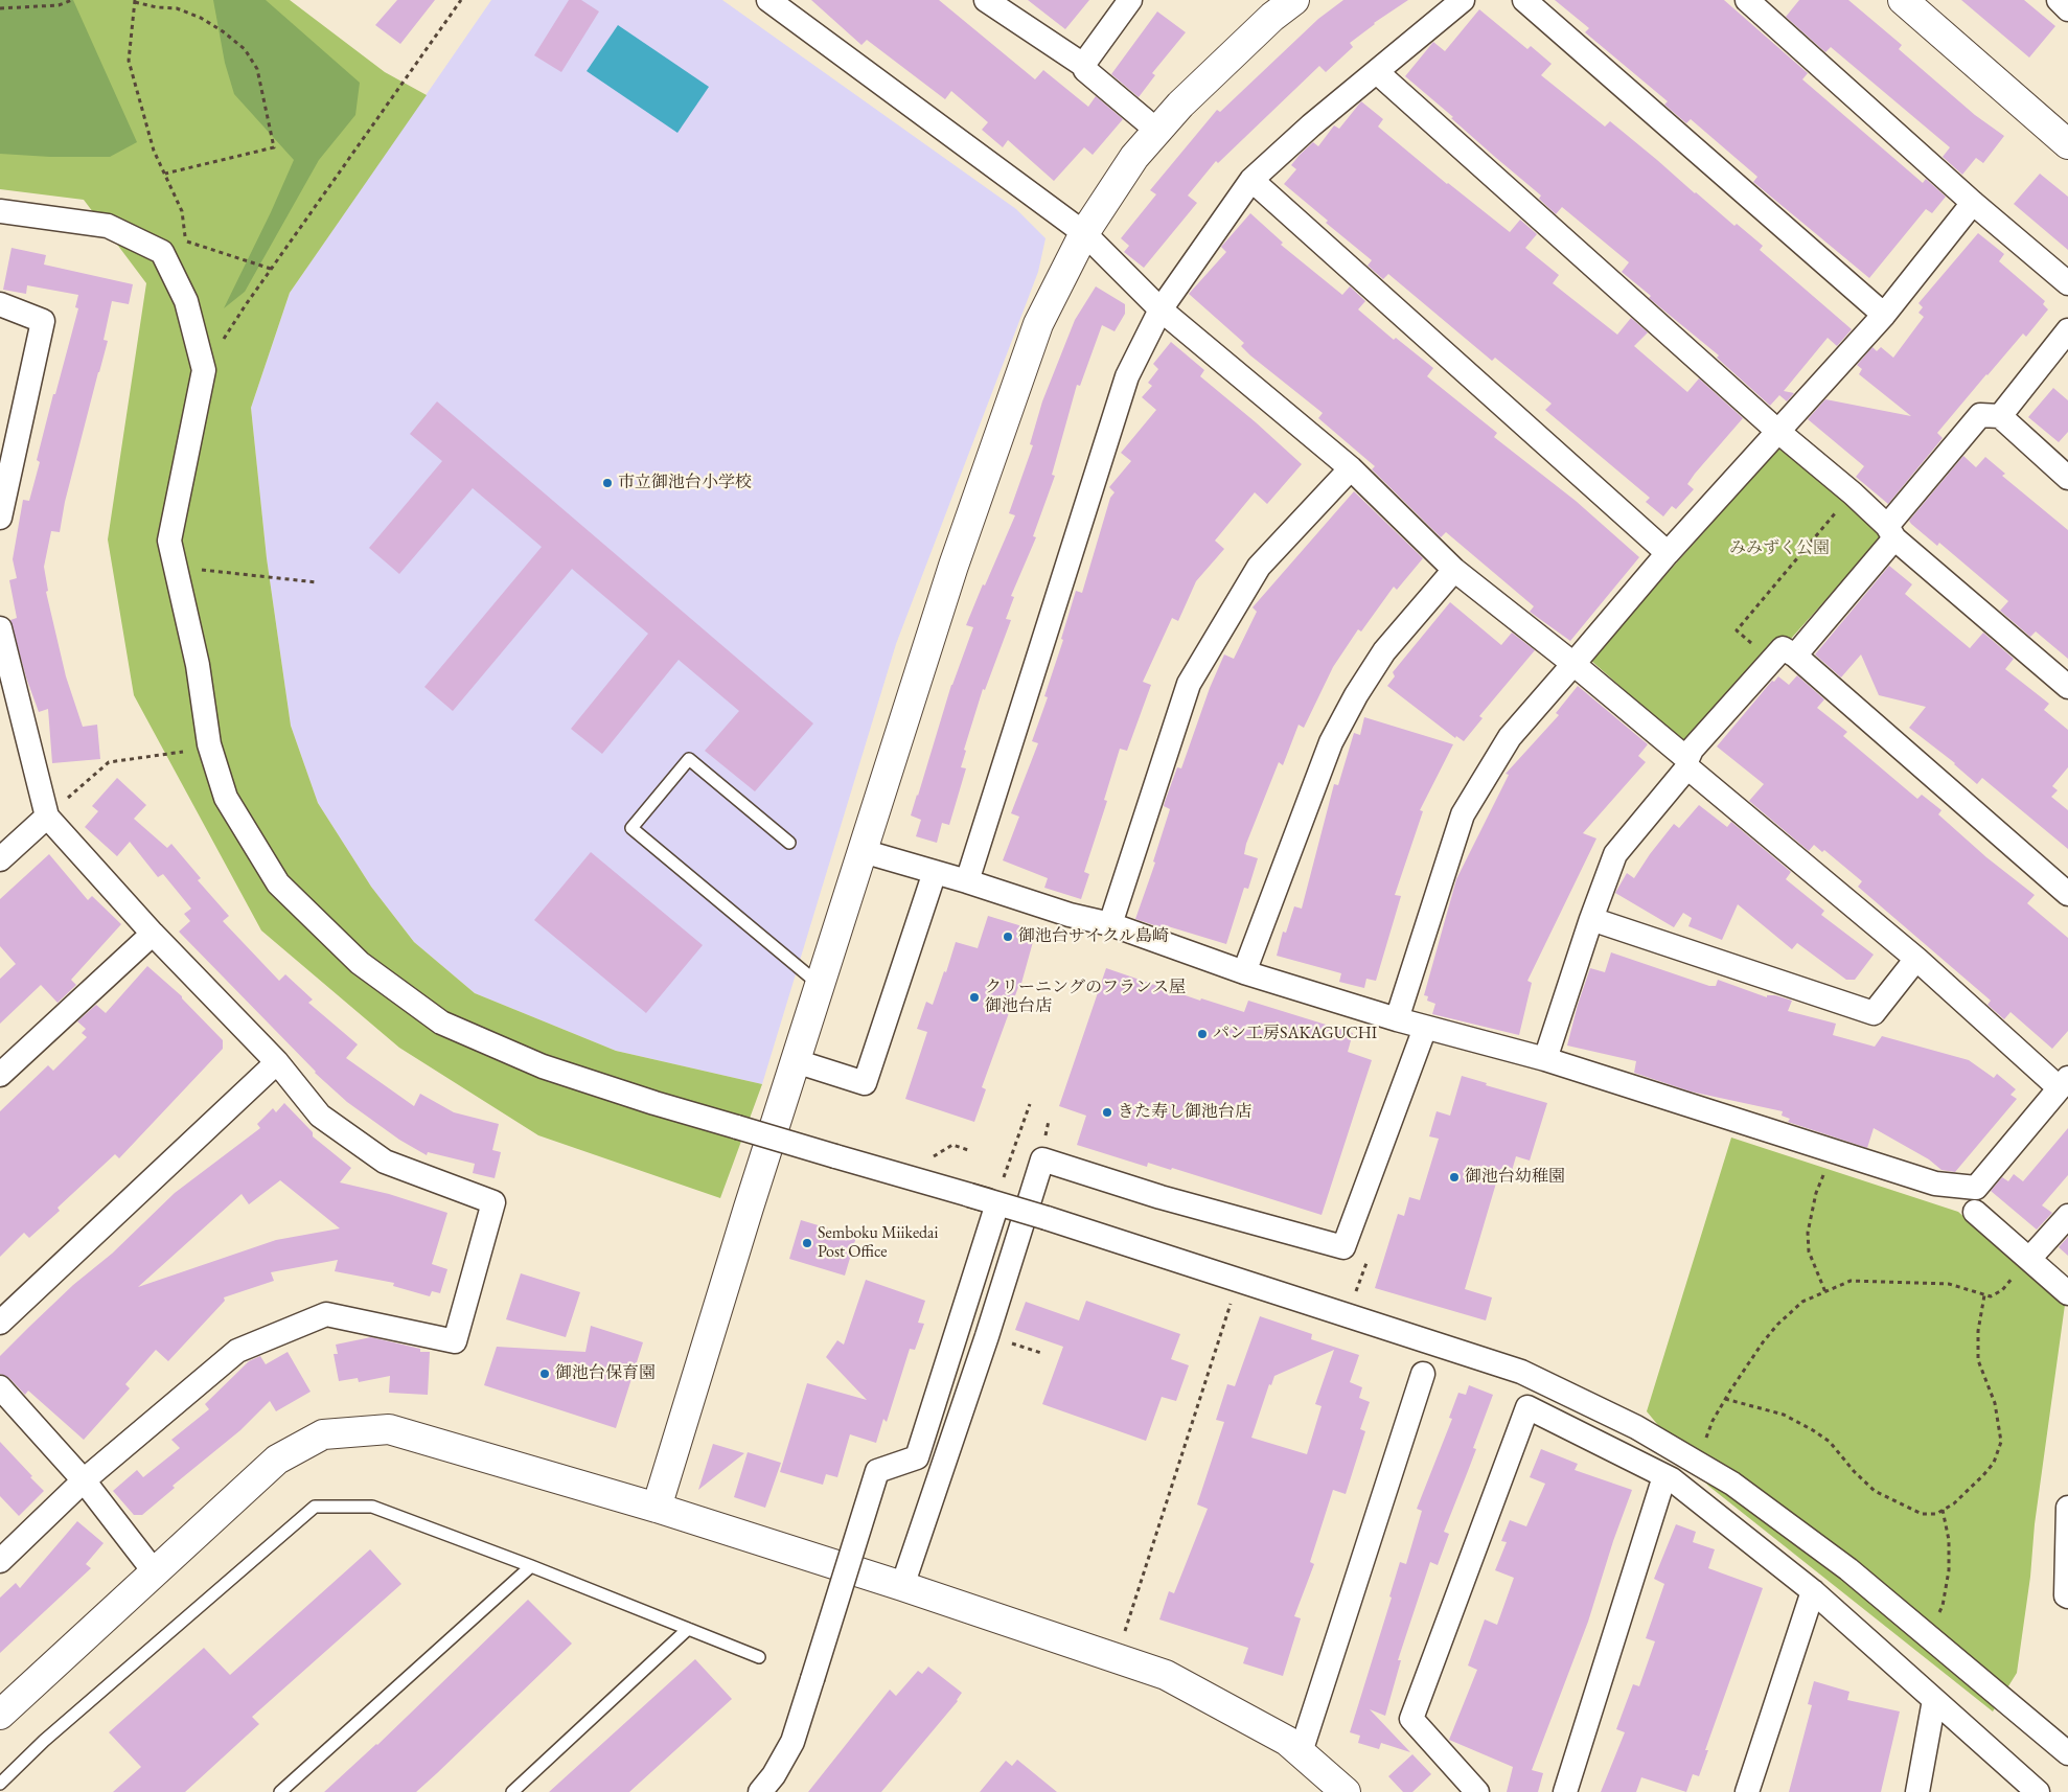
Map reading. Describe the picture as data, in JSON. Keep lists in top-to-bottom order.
{
  "parks": ["みみずく公園"],
  "places": [
    "市立御池台小学校",
    "御池台サイクル島崎",
    "クリーニングのフランス屋 御池台店",
    "パン工房SAKAGUCHI",
    "きた寿し御池台店",
    "御池台幼稚園",
    "Semboku Miikedai Post Office",
    "御池台保育園"
  ]
}
